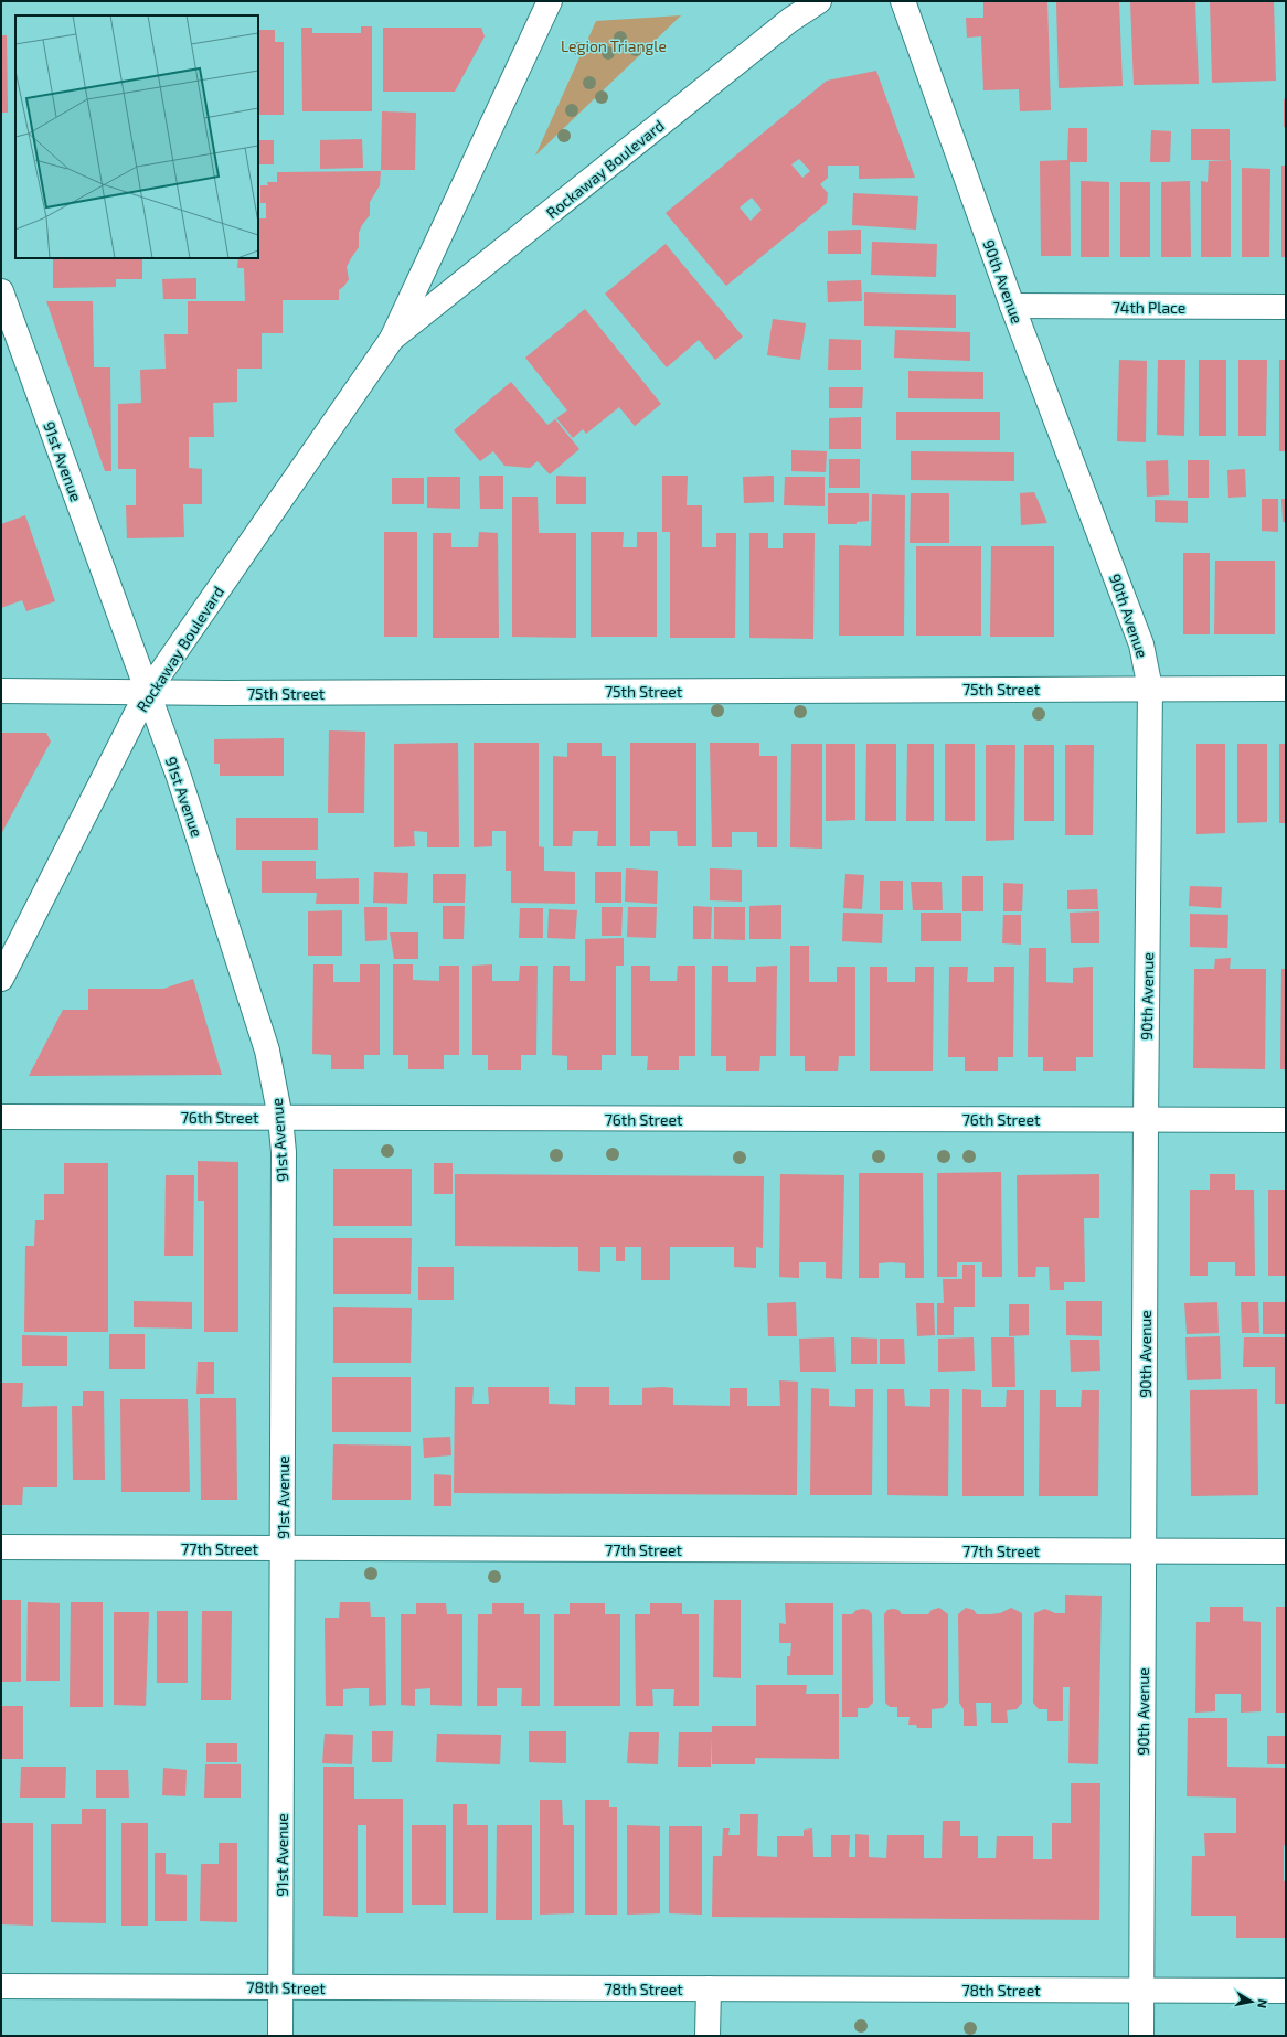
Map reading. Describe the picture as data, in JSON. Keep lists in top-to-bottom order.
{
  "streets": {
    "street": [
      "Rockaway Boulevard",
      "90th Avenue",
      "74th Place",
      "91st Avenue",
      "75th Street",
      "76th Street",
      "77th Street",
      "78th Street"
    ]
  },
  "crossings": [
    ["Rockaway Boulevard", "91st Avenue"],
    ["Rockaway Boulevard", "75th Street"],
    ["90th Avenue", "74th Place"],
    ["90th Avenue", "75th Street"],
    ["90th Avenue", "76th Street"],
    ["90th Avenue", "77th Street"],
    ["90th Avenue", "78th Street"],
    ["91st Avenue", "75th Street"],
    ["91st Avenue", "76th Street"],
    ["91st Avenue", "77th Street"],
    ["91st Avenue", "78th Street"]
  ],
  "parks": ["Legion Triangle"],
  "north": "right"
}
